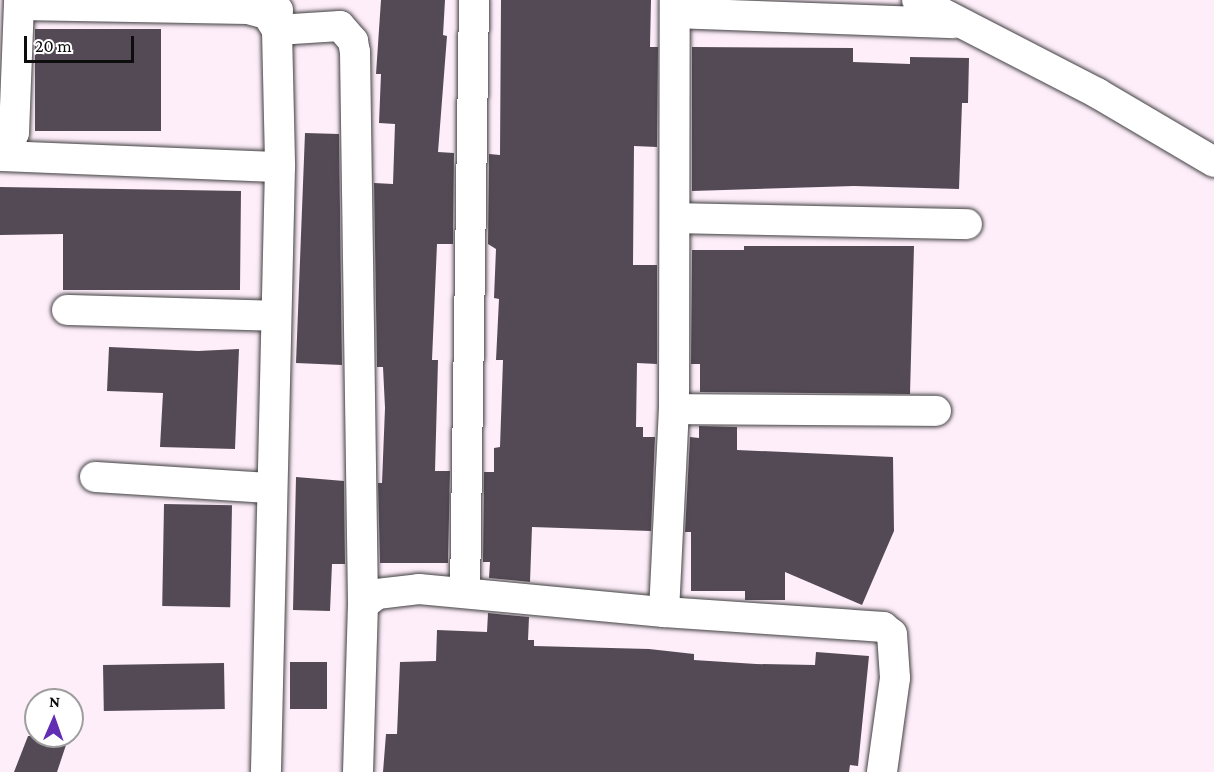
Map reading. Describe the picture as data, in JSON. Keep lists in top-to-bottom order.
{
  "scale_bar": "20 m",
  "north": "top"
}
